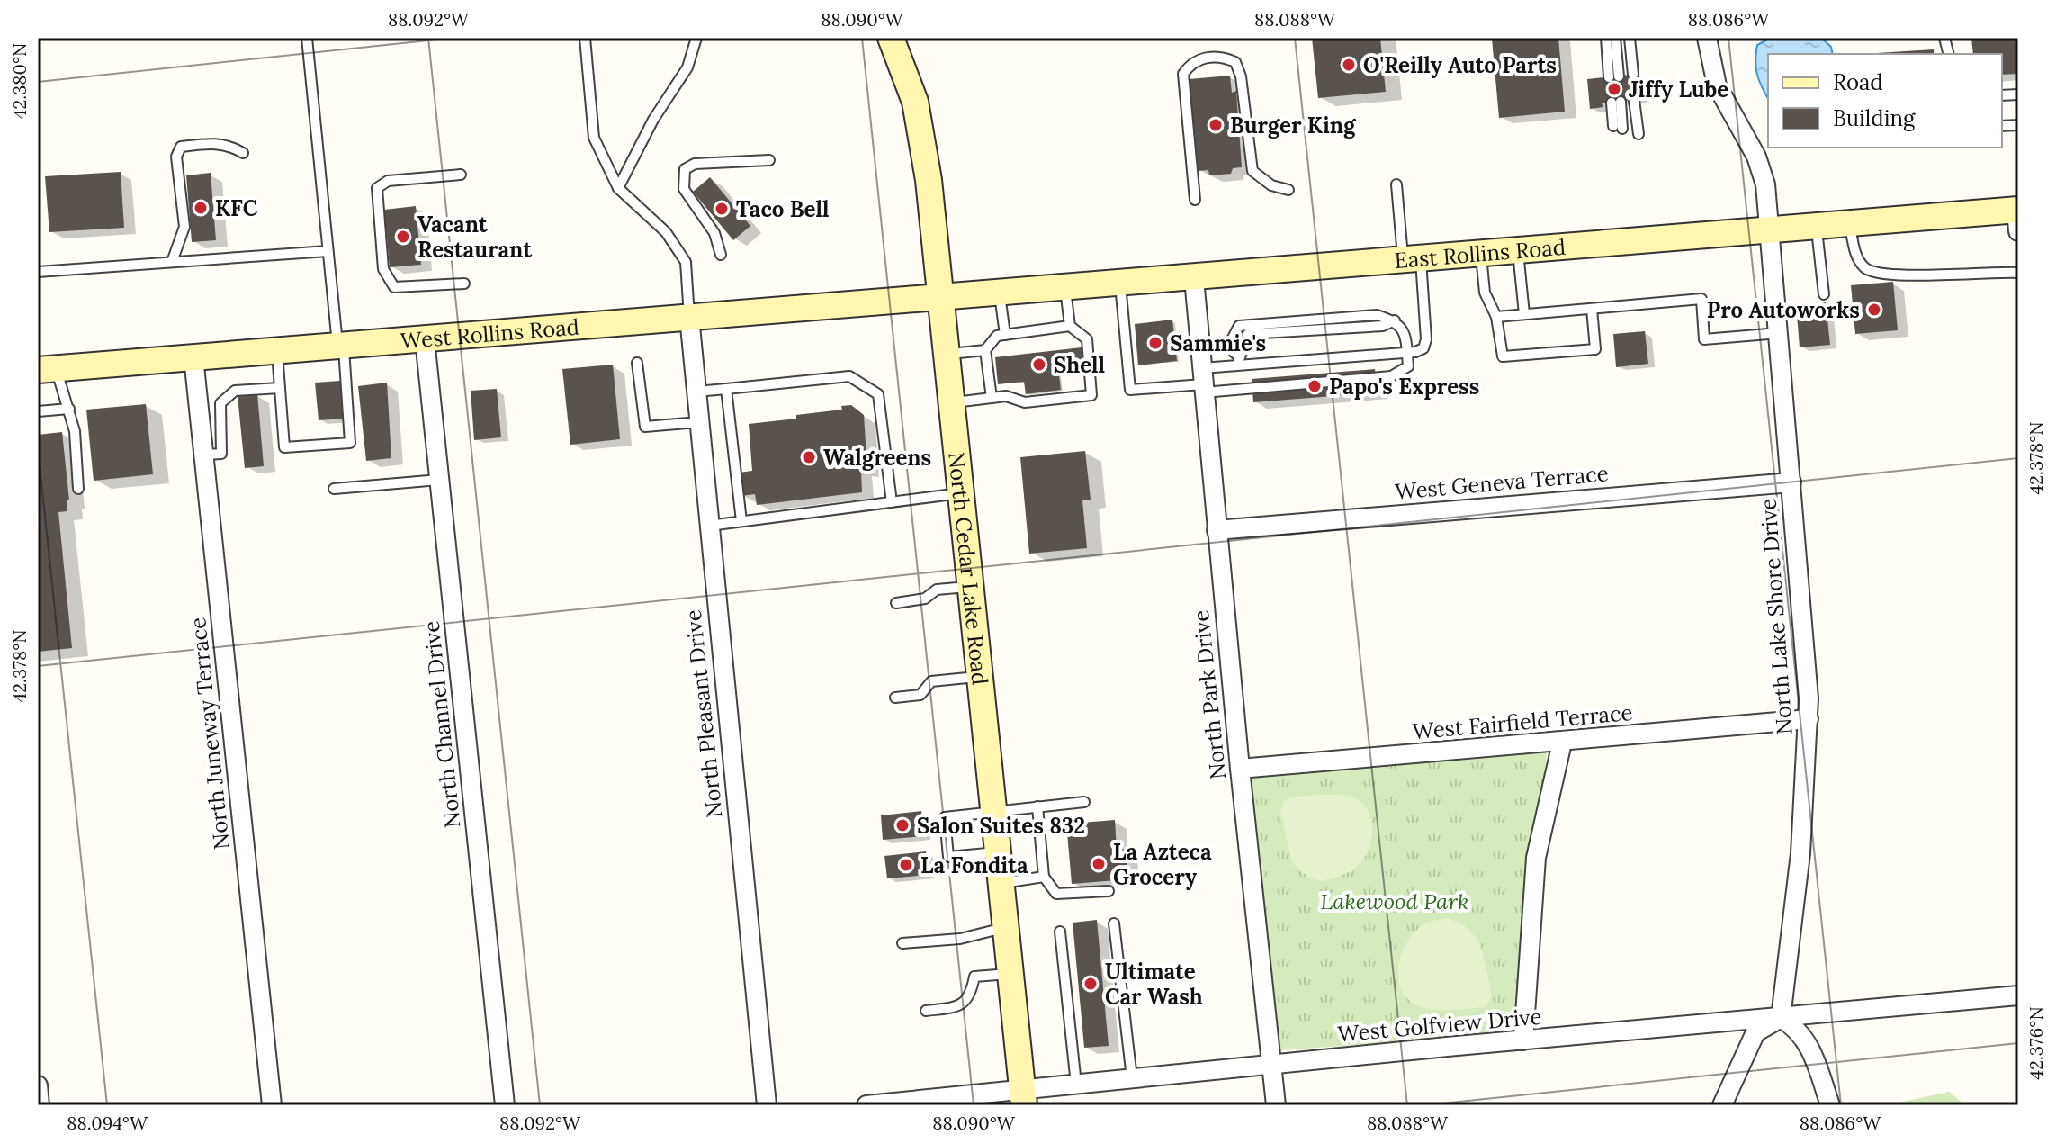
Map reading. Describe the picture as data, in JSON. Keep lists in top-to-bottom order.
{
  "streets": {
    "main road": ["East Rollins Road", "West Rollins Road", "North Cedar Lake Road"],
    "street": [
      "West Geneva Terrace",
      "North Lake Shore Drive",
      "North Park Drive",
      "North Pleasant Drive",
      "West Fairfield Terrace",
      "North Channel Drive",
      "North Juneway Terrace",
      "West Golfview Drive"
    ]
  },
  "crossings": [
    ["East Rollins Road", "West Rollins Road"],
    ["East Rollins Road", "North Cedar Lake Road"],
    ["East Rollins Road", "North Lake Shore Drive"],
    ["East Rollins Road", "North Park Drive"],
    ["West Rollins Road", "North Cedar Lake Road"],
    ["West Rollins Road", "North Pleasant Drive"],
    ["West Rollins Road", "North Channel Drive"],
    ["West Rollins Road", "North Juneway Terrace"],
    ["West Geneva Terrace", "North Lake Shore Drive"],
    ["West Geneva Terrace", "North Park Drive"],
    ["North Cedar Lake Road", "West Golfview Drive"],
    ["North Lake Shore Drive", "West Fairfield Terrace"],
    ["North Lake Shore Drive", "West Golfview Drive"],
    ["North Park Drive", "West Fairfield Terrace"],
    ["North Park Drive", "West Golfview Drive"]
  ],
  "parks": ["Lakewood Park"],
  "places": [
    "O'Reilly Auto Parts",
    "Jiffy Lube",
    "Burger King",
    "KFC",
    "Taco Bell",
    "Vacant Restaurant",
    "Pro Autoworks",
    "Sammie's",
    "Shell",
    "Papo's Express",
    "Walgreens",
    "Salon Suites 832",
    "La Azteca Grocery",
    "La Fondita",
    "Ultimate Car Wash"
  ],
  "legend": ["Road", "Building"],
  "coordinates": [
    "88.092°W",
    "88.090°W",
    "88.088°W",
    "88.086°W",
    "42.380°N",
    "42.378°N",
    "42.376°N",
    "88.094°W"
  ]
}
